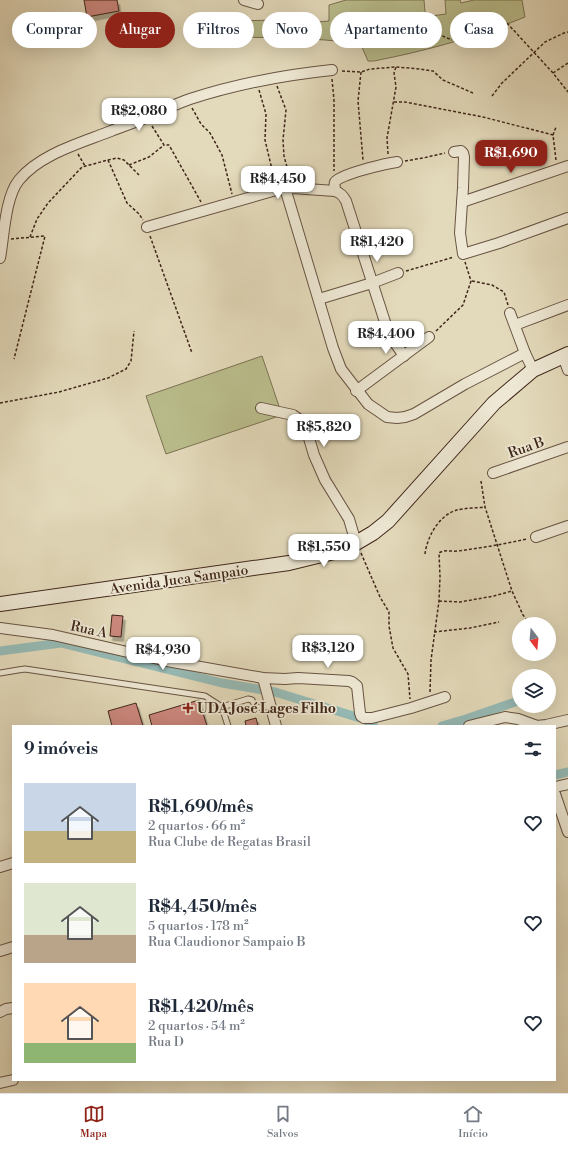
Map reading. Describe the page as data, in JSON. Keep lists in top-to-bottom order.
{
  "streets": {
    "main road": ["Avenida Juca Sampaio"],
    "street": ["Rua B", "Rua A"]
  },
  "places": {
    "health": ["UDA José Lages Filho"]
  },
  "north": "bottom",
  "page": {
    "chip": [
      "Comprar",
      "Alugar",
      "Filtros",
      "Novo",
      "Apartamento",
      "Casa"
    ],
    "price": [
      "R$2,080",
      "R$1,690",
      "R$4,450",
      "R$1,420",
      "R$4,400",
      "R$5,820",
      "R$1,550",
      "R$3,120",
      "R$4,930"
    ],
    "heading": "9 imóveis",
    "list": [
      {
        "name": "R$1,690/mês",
        "note": "2 quartos · 66 m² · Rua Clube de Regatas Brasil"
      },
      {
        "name": "R$4,450/mês",
        "note": "5 quartos · 178 m² · Rua Claudionor Sampaio B"
      },
      {
        "name": "R$1,420/mês",
        "note": "2 quartos · 54 m² · Rua D"
      }
    ],
    "tabs": ["Mapa", "Salvos", "Início"]
  }
}
